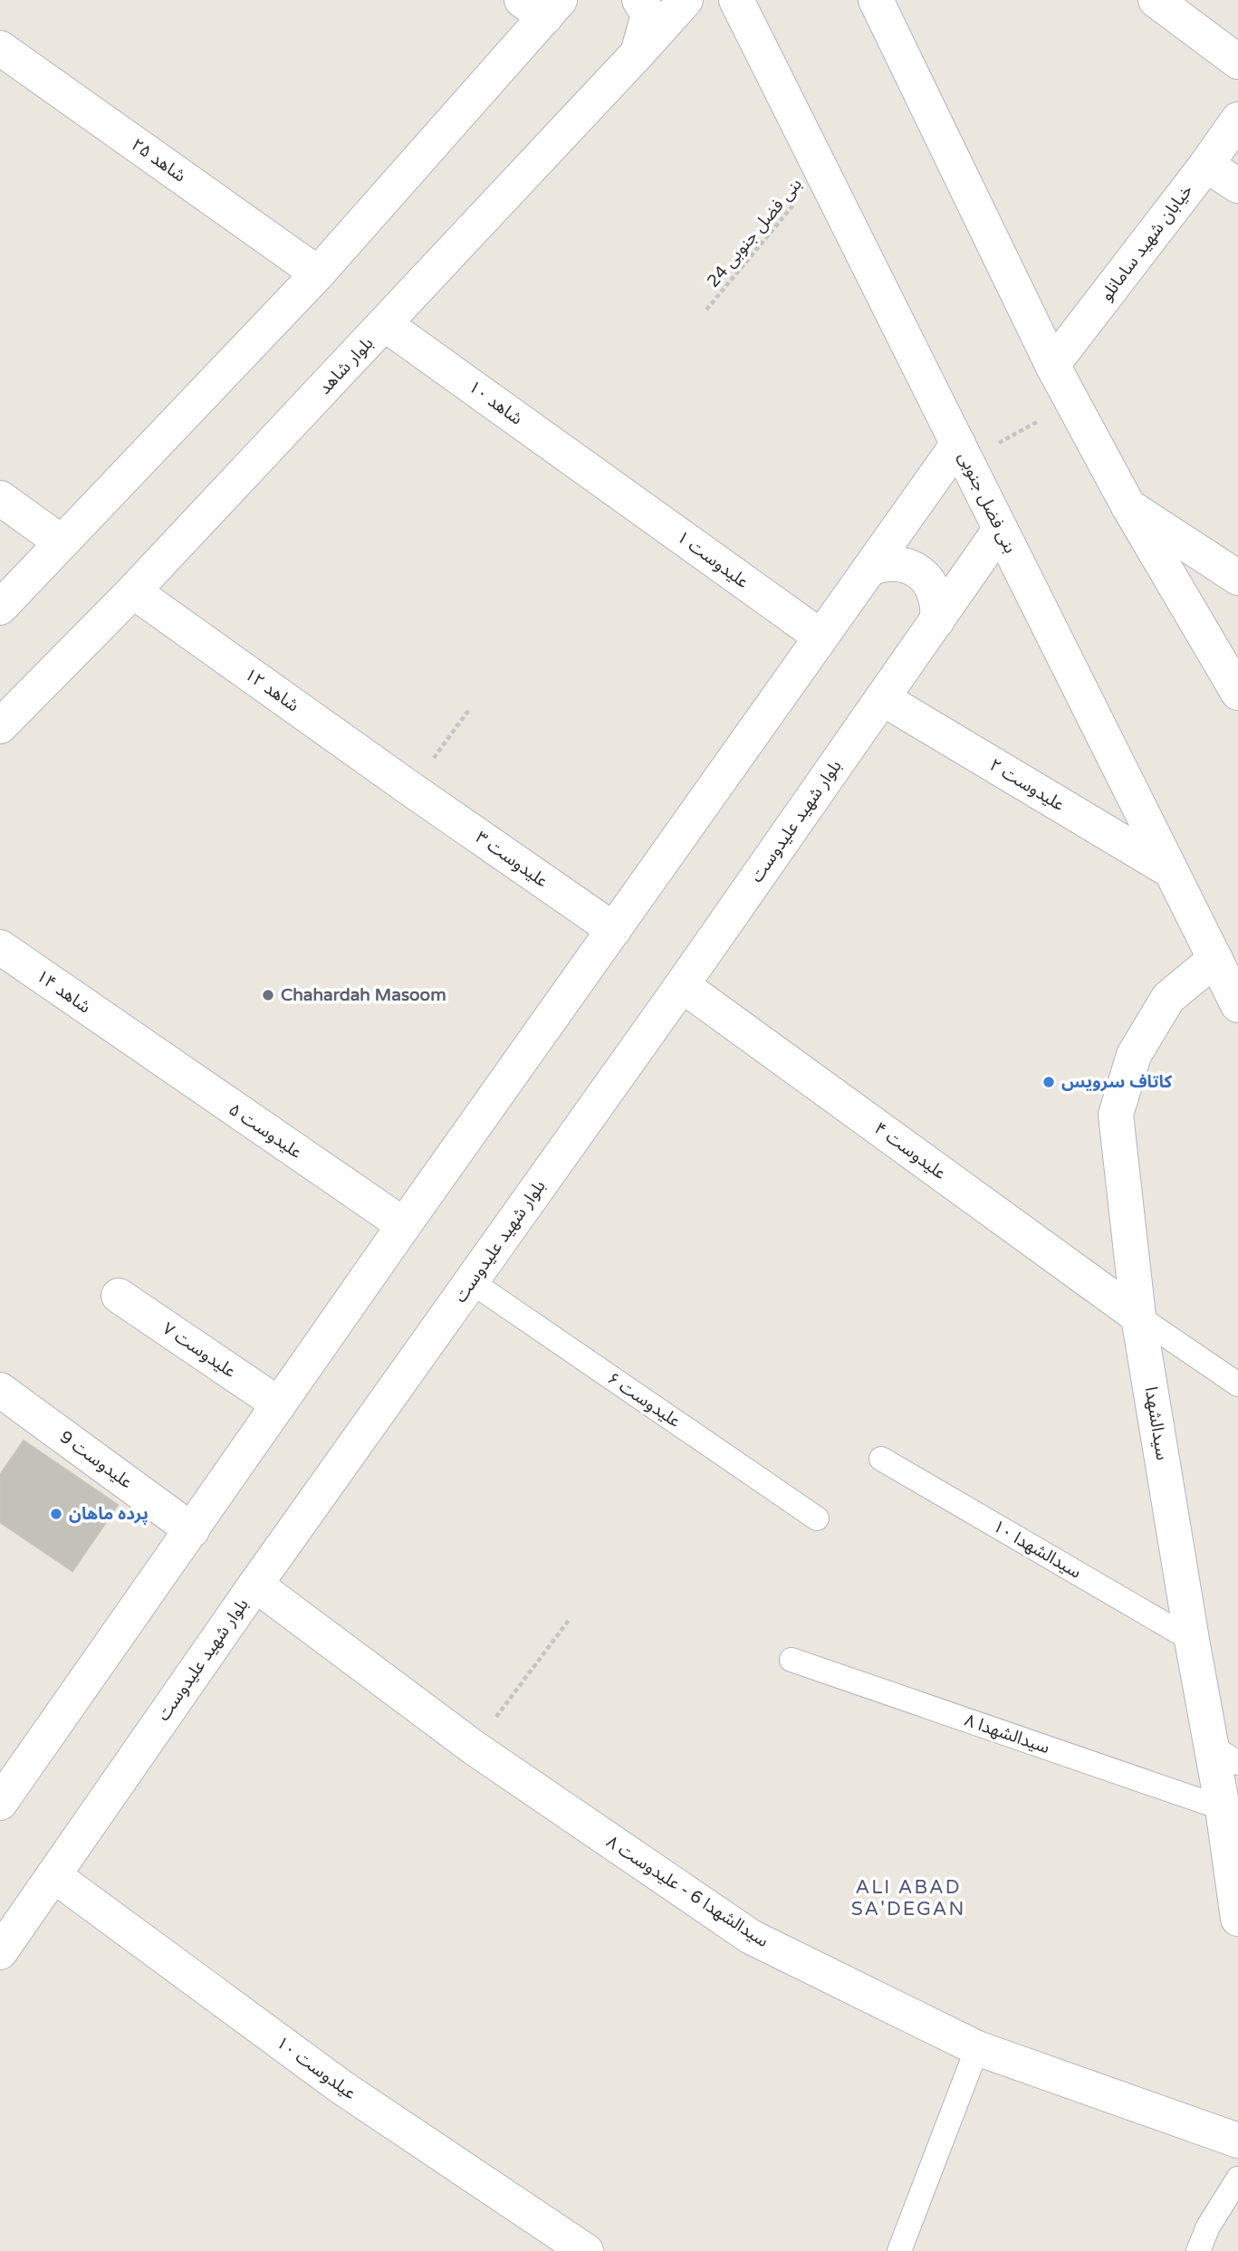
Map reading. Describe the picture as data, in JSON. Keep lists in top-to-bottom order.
{
  "streets": {
    "main road": [
      "شاهد ۲۵",
      "خیابان شهید سامانلو",
      "بلوار شاهد",
      "شاهد ۱۰",
      "بنی فضل جنوبی",
      "علیدوست ۱",
      "شاهد ۱۲",
      "علیدوست ۲",
      "بلوار شهید علیدوست",
      "علیدوست ۳",
      "شاهد ۱۴",
      "علیدوست ۵",
      "علیدوست ۴",
      "علیدوست ۷",
      "سیدالشهدا",
      "علیدوست 9",
      "سیدالشهدا 6 - علیدوست ۸",
      "عیلدوست ۱۰"
    ],
    "lane": ["علیدوست ۶", "سیدالشهدا ۱۰", "سیدالشهدا ۸"],
    "path": ["بنی فضل جنوبی 24"]
  },
  "crossings": [
    ["بنی فضل جنوبی 24", "بنی فضل جنوبی"],
    ["بلوار شاهد", "شاهد ۱۰"],
    ["بلوار شاهد", "شاهد ۱۲"],
    ["شاهد ۱۰", "علیدوست ۱"],
    ["بنی فضل جنوبی", "علیدوست ۲"],
    ["بنی فضل جنوبی", "بلوار شهید علیدوست"],
    ["بنی فضل جنوبی", "سیدالشهدا"],
    ["شاهد ۱۲", "علیدوست ۳"],
    ["علیدوست ۲", "بلوار شهید علیدوست"],
    ["بلوار شهید علیدوست", "علیدوست ۴"],
    ["بلوار شهید علیدوست", "علیدوست ۶"],
    ["بلوار شهید علیدوست", "سیدالشهدا 6 - علیدوست ۸"],
    ["بلوار شهید علیدوست", "عیلدوست ۱۰"],
    ["شاهد ۱۴", "علیدوست ۵"],
    ["علیدوست ۴", "سیدالشهدا"],
    ["سیدالشهدا", "سیدالشهدا ۱۰"],
    ["سیدالشهدا", "سیدالشهدا ۸"]
  ],
  "districts": ["ALI ABAD SA'DEGAN"],
  "places": ["Chahardah Masoom", "کاتاف سرویس", "پرده ماهان"]
}
